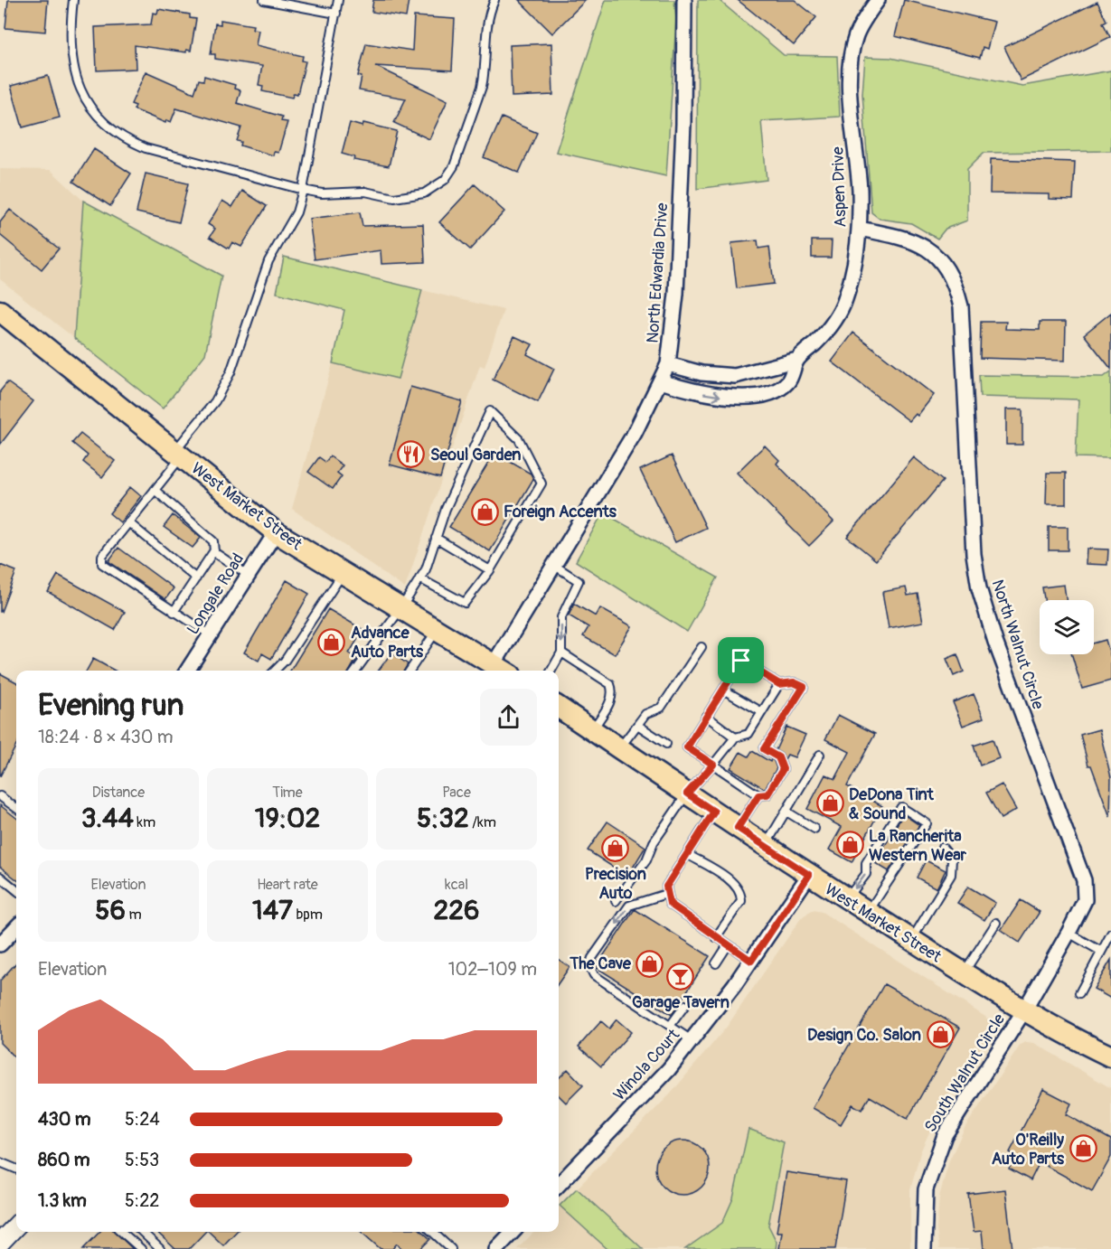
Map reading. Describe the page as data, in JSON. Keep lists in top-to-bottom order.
{
  "streets": {
    "main road": ["West Market Street"],
    "street": [
      "Aspen Drive",
      "North Edwardia Drive",
      "Longale Road",
      "North Walnut Circle",
      "Winola Court",
      "South Walnut Circle"
    ]
  },
  "crossings": [
    ["Aspen Drive", "North Edwardia Drive"],
    ["Aspen Drive", "North Walnut Circle"],
    ["West Market Street", "Longale Road"],
    ["West Market Street", "North Walnut Circle"],
    ["West Market Street", "Winola Court"],
    ["West Market Street", "South Walnut Circle"],
    ["North Walnut Circle", "South Walnut Circle"]
  ],
  "places": {
    "restaurant": ["Seoul Garden"],
    "shop": [
      "Foreign Accents",
      "Advance Auto Parts",
      "DeDona Tint & Sound",
      "La Rancherita Western Wear",
      "Precision Auto",
      "The Cave",
      "Design Co. Salon",
      "O'Reilly Auto Parts"
    ],
    "bar": ["Garage Tavern"]
  },
  "page": {
    "heading": ["Evening run", "18:24 · 8 × 430 m"],
    "stats": [
      ["Distance", "3.44 km"],
      ["Time", "19:02"],
      ["Pace", "5:32 /km"],
      ["Elevation", "56 m"],
      ["Heart rate", "147 bpm"],
      ["kcal", "226"]
    ],
    "chart": ["Elevation", "102–109 m"],
    "list": [
      {
        "name": "430 m",
        "note": "5:24"
      },
      {
        "name": "860 m",
        "note": "5:53"
      },
      {
        "name": "1.3 km",
        "note": "5:22"
      }
    ]
  }
}
